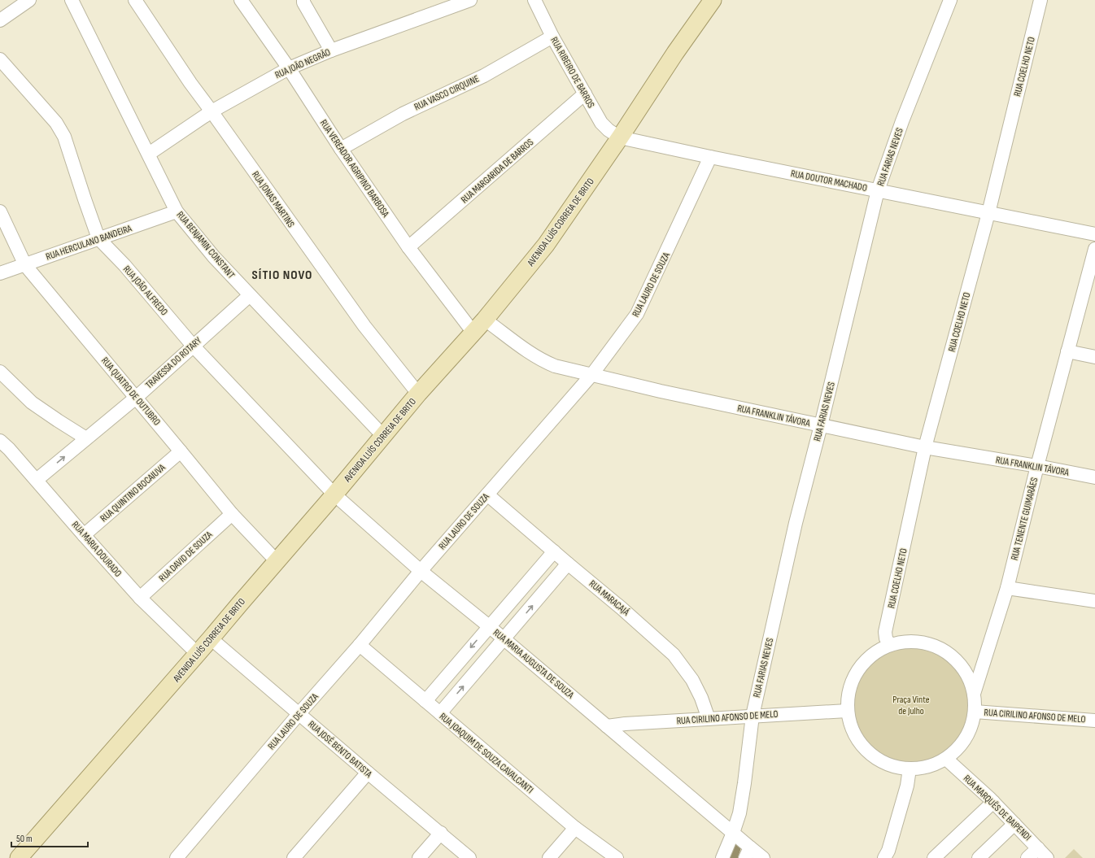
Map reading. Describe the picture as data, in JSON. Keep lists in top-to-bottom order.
{
  "streets": {
    "main road": ["AVENIDA LUÍS CORREIA DE BRITO"],
    "street": [
      "RUA JOÃO NEGRÃO",
      "RUA COELHO NETO",
      "RUA RIBEIRO DE BARROS",
      "RUA VASCO CIRQUINE",
      "RUA FARIAS NEVES",
      "RUA VEREADOR AGRIPINO BARBOSA",
      "RUA MARGARIDA DE BARROS",
      "RUA DOUTOR MACHADO",
      "RUA JONAS MARTINS",
      "RUA HERCULANO BANDEIRA",
      "RUA BENJAMIN CONSTANT",
      "RUA LAURO DE SOUZA",
      "RUA JOÃO ALFREDO",
      "TRAVESSA DO ROTARY",
      "RUA QUATRO DE OUTUBRO",
      "RUA FRANKLIN TÁVORA",
      "RUA QUINTINO BOCAIUVA",
      "RUA TENENTE GUIMARÃES",
      "RUA MARIA DOURADO",
      "RUA DAVID DE SOUZA",
      "RUA MARACAJÁ",
      "RUA MARIA AUGUSTA DE SOUZA",
      "RUA CIRILINO AFONSO DE MELO",
      "RUA JOSÉ BENTO BATISTA",
      "RUA JOAQUIM DE SOUZA CAVALCANTI",
      "RUA MARQUÊS DE BAIPENDI"
    ]
  },
  "crossings": [
    ["RUA JOÃO NEGRÃO", "RUA VEREADOR AGRIPINO BARBOSA"],
    ["RUA JOÃO NEGRÃO", "RUA JONAS MARTINS"],
    ["RUA JOÃO NEGRÃO", "RUA BENJAMIN CONSTANT"],
    ["RUA COELHO NETO", "RUA DOUTOR MACHADO"],
    ["RUA COELHO NETO", "RUA FRANKLIN TÁVORA"],
    ["RUA COELHO NETO", "RUA CIRILINO AFONSO DE MELO"],
    ["RUA RIBEIRO DE BARROS", "RUA VASCO CIRQUINE"],
    ["RUA RIBEIRO DE BARROS", "RUA MARGARIDA DE BARROS"],
    ["RUA RIBEIRO DE BARROS", "RUA DOUTOR MACHADO"],
    ["RUA RIBEIRO DE BARROS", "AVENIDA LUÍS CORREIA DE BRITO"],
    ["RUA VASCO CIRQUINE", "RUA VEREADOR AGRIPINO BARBOSA"],
    ["RUA FARIAS NEVES", "RUA DOUTOR MACHADO"],
    ["RUA FARIAS NEVES", "RUA FRANKLIN TÁVORA"],
    ["RUA FARIAS NEVES", "RUA MARIA AUGUSTA DE SOUZA"],
    ["RUA FARIAS NEVES", "RUA CIRILINO AFONSO DE MELO"],
    ["RUA VEREADOR AGRIPINO BARBOSA", "RUA MARGARIDA DE BARROS"],
    ["RUA VEREADOR AGRIPINO BARBOSA", "AVENIDA LUÍS CORREIA DE BRITO"],
    ["RUA DOUTOR MACHADO", "AVENIDA LUÍS CORREIA DE BRITO"],
    ["RUA DOUTOR MACHADO", "RUA LAURO DE SOUZA"],
    ["RUA JONAS MARTINS", "AVENIDA LUÍS CORREIA DE BRITO"],
    ["AVENIDA LUÍS CORREIA DE BRITO", "RUA BENJAMIN CONSTANT"],
    ["AVENIDA LUÍS CORREIA DE BRITO", "RUA JOÃO ALFREDO"],
    ["AVENIDA LUÍS CORREIA DE BRITO", "RUA QUATRO DE OUTUBRO"],
    ["AVENIDA LUÍS CORREIA DE BRITO", "RUA FRANKLIN TÁVORA"],
    ["AVENIDA LUÍS CORREIA DE BRITO", "RUA MARIA DOURADO"],
    ["AVENIDA LUÍS CORREIA DE BRITO", "RUA MARIA AUGUSTA DE SOUZA"],
    ["AVENIDA LUÍS CORREIA DE BRITO", "RUA JOSÉ BENTO BATISTA"],
    ["RUA HERCULANO BANDEIRA", "RUA BENJAMIN CONSTANT"],
    ["RUA HERCULANO BANDEIRA", "RUA JOÃO ALFREDO"],
    ["RUA HERCULANO BANDEIRA", "RUA QUATRO DE OUTUBRO"],
    ["RUA BENJAMIN CONSTANT", "TRAVESSA DO ROTARY"],
    ["RUA LAURO DE SOUZA", "RUA FRANKLIN TÁVORA"],
    ["RUA LAURO DE SOUZA", "RUA MARACAJÁ"],
    ["RUA LAURO DE SOUZA", "RUA MARIA AUGUSTA DE SOUZA"],
    ["RUA LAURO DE SOUZA", "RUA JOSÉ BENTO BATISTA"],
    ["RUA LAURO DE SOUZA", "RUA JOAQUIM DE SOUZA CAVALCANTI"],
    ["RUA JOÃO ALFREDO", "TRAVESSA DO ROTARY"],
    ["RUA JOÃO ALFREDO", "RUA MARIA AUGUSTA DE SOUZA"],
    ["TRAVESSA DO ROTARY", "RUA QUATRO DE OUTUBRO"],
    ["TRAVESSA DO ROTARY", "RUA MARIA DOURADO"],
    ["RUA QUATRO DE OUTUBRO", "RUA QUINTINO BOCAIUVA"],
    ["RUA QUATRO DE OUTUBRO", "RUA DAVID DE SOUZA"],
    ["RUA FRANKLIN TÁVORA", "RUA TENENTE GUIMARÃES"],
    ["RUA QUINTINO BOCAIUVA", "RUA MARIA DOURADO"],
    ["RUA TENENTE GUIMARÃES", "RUA CIRILINO AFONSO DE MELO"],
    ["RUA MARIA DOURADO", "RUA DAVID DE SOUZA"],
    ["RUA MARACAJÁ", "RUA CIRILINO AFONSO DE MELO"],
    ["RUA MARIA AUGUSTA DE SOUZA", "RUA CIRILINO AFONSO DE MELO"],
    ["RUA CIRILINO AFONSO DE MELO", "RUA MARQUÊS DE BAIPENDI"]
  ],
  "districts": ["SÍTIO NOVO"],
  "parks": ["Praça Vinte de Julho"],
  "scale_bar": "50 m"
}
